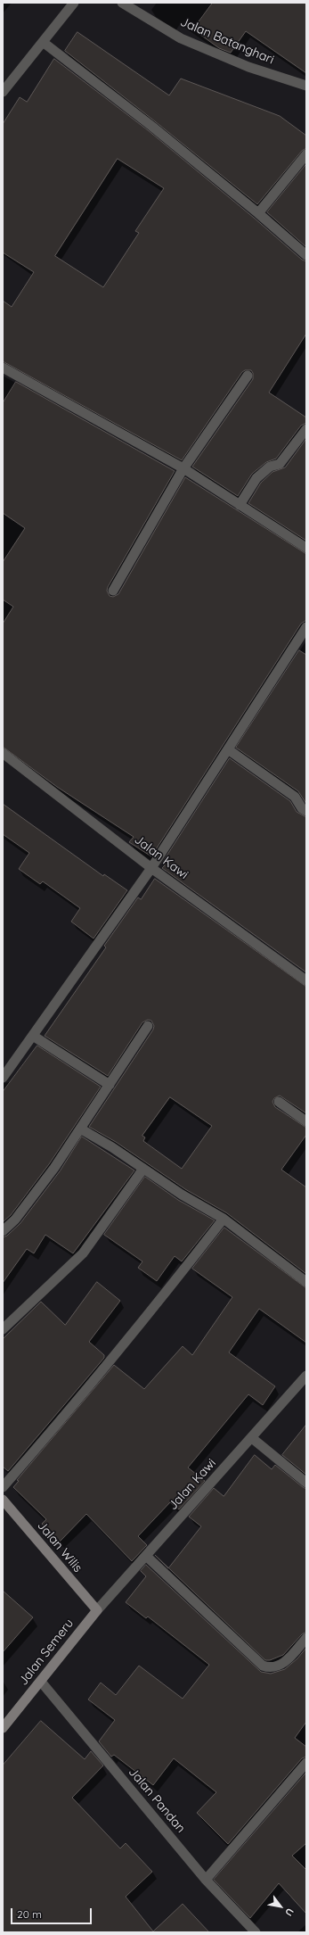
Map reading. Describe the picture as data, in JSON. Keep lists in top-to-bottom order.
{
  "streets": {
    "main road": ["Jalan Wilis", "Jalan Semeru"],
    "street": ["Jalan Batanghari", "Jalan Kawi", "Jalan Pandan"]
  },
  "crossings": [
    ["Jalan Kawi", "Jalan Wilis"],
    ["Jalan Kawi", "Jalan Semeru"],
    ["Jalan Wilis", "Jalan Semeru"],
    ["Jalan Semeru", "Jalan Pandan"]
  ],
  "scale_bar": "20 m",
  "north": "bottom right"
}
